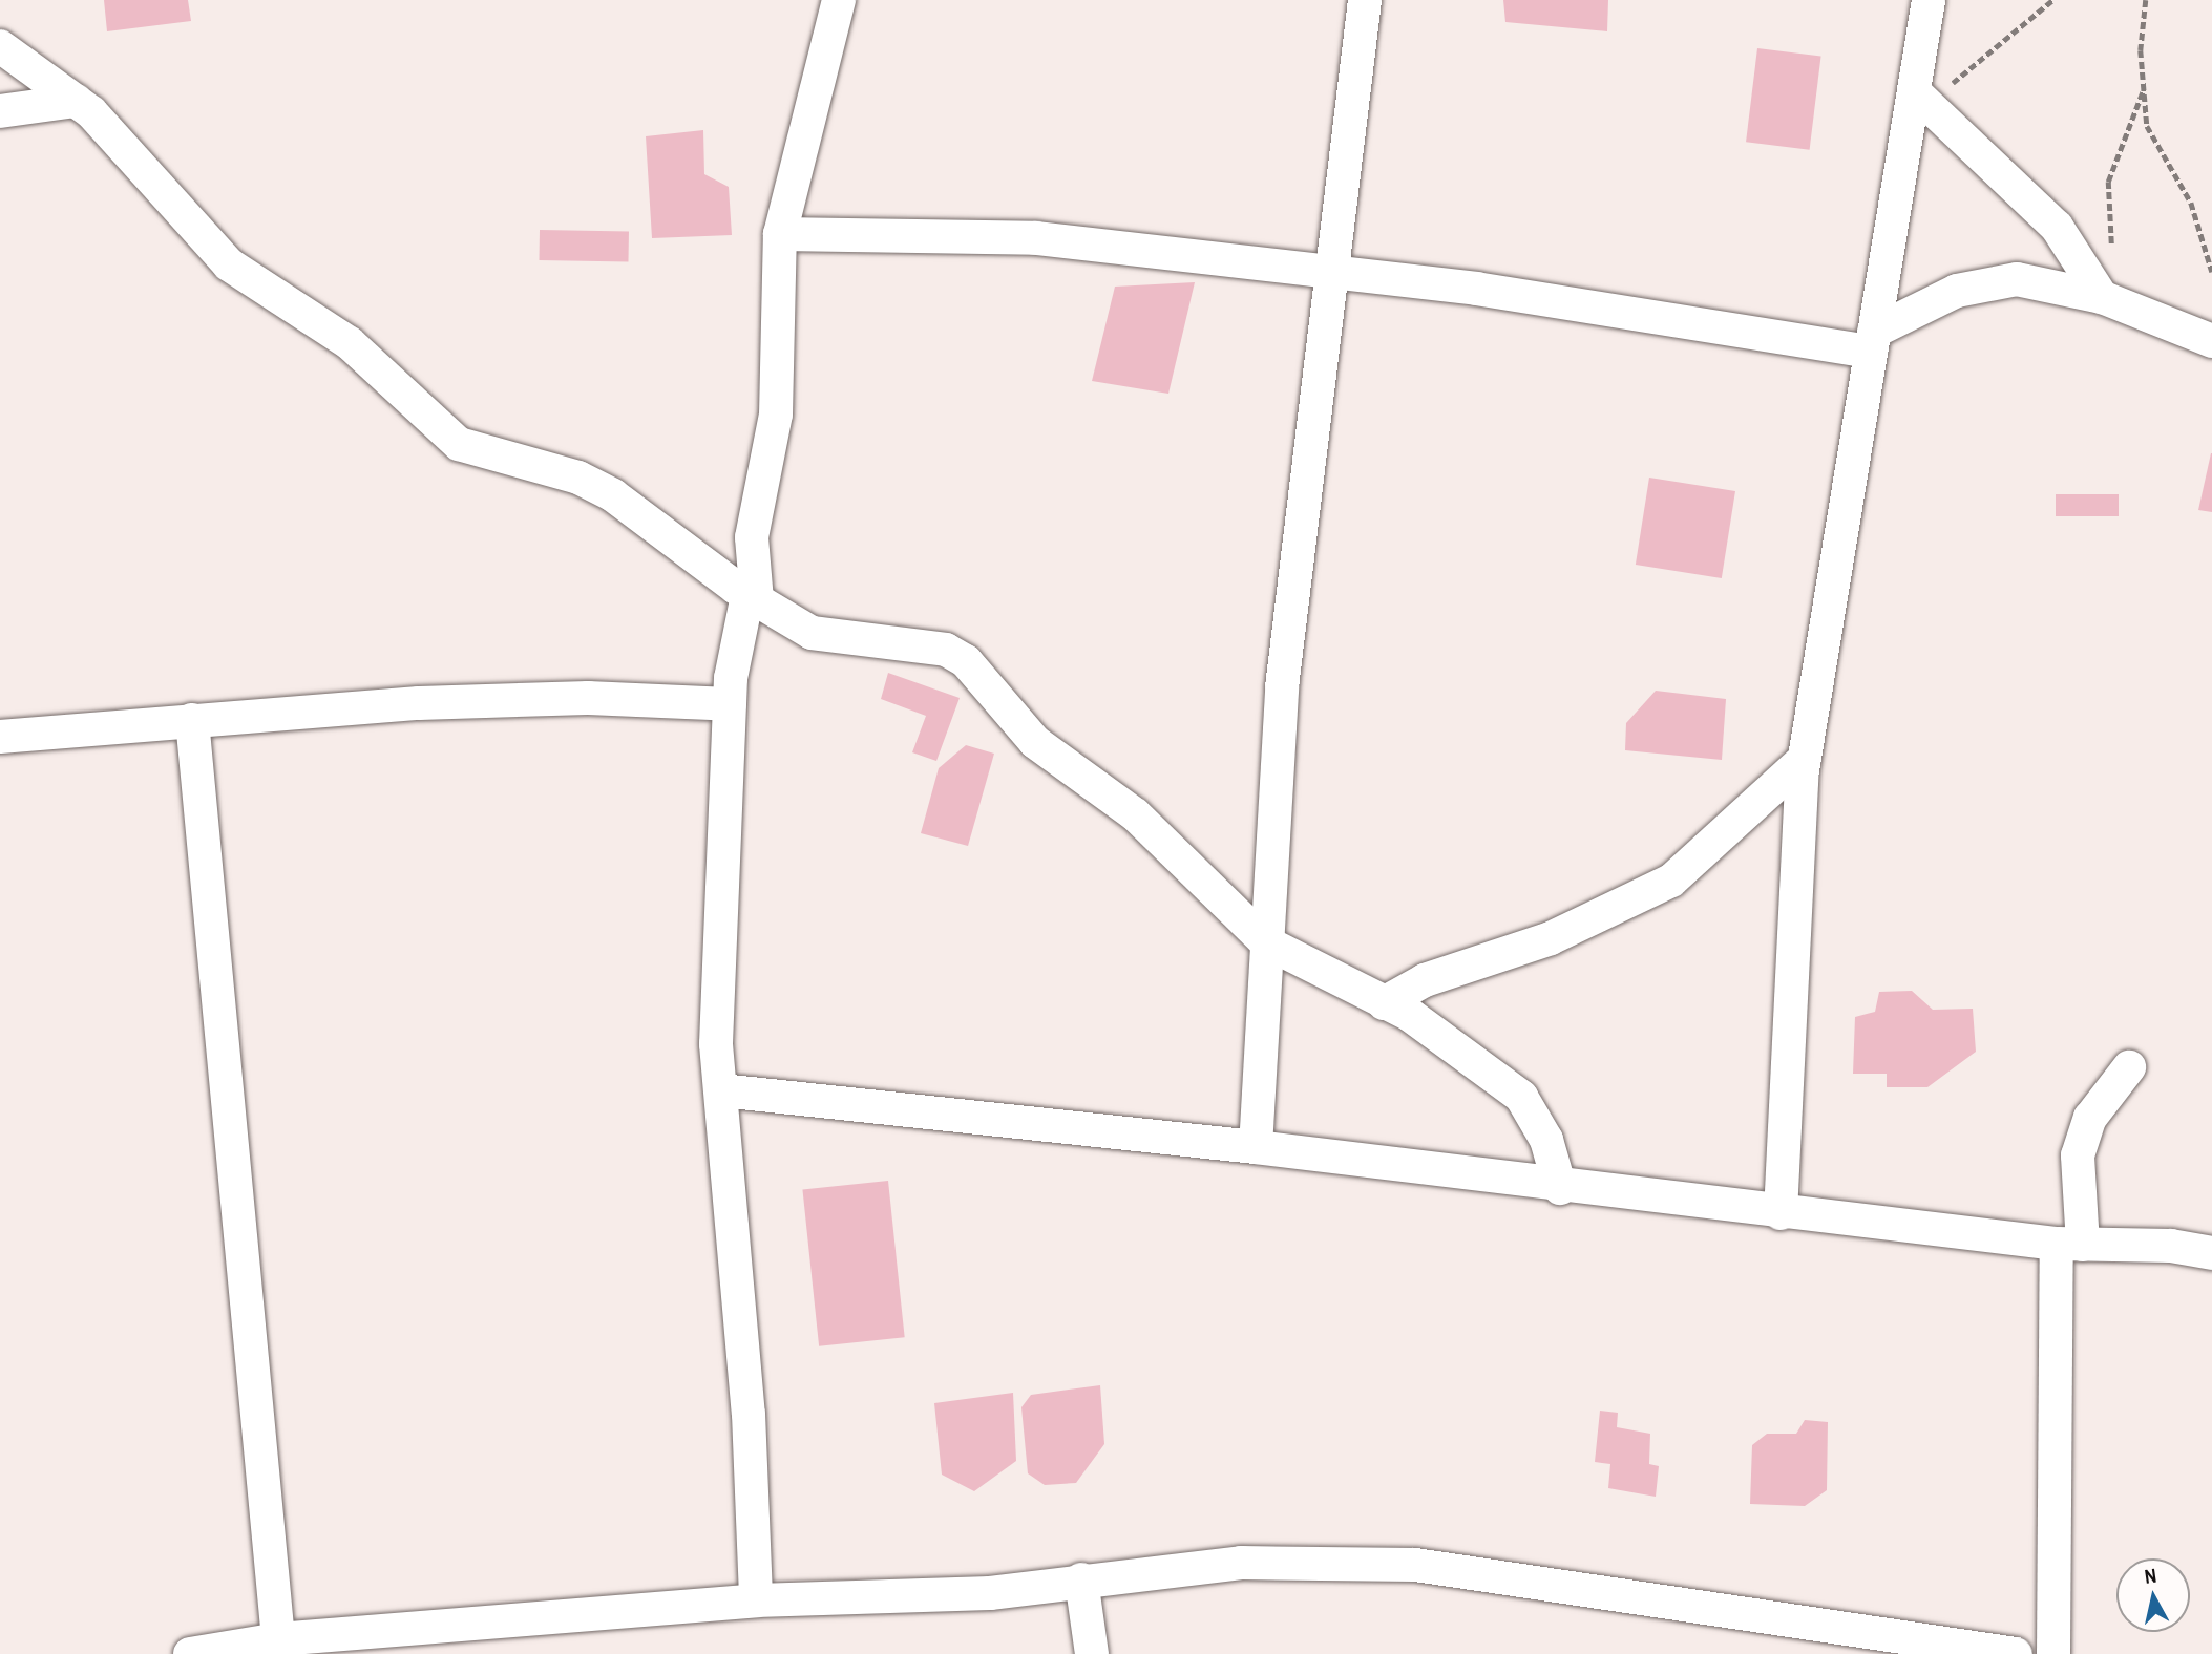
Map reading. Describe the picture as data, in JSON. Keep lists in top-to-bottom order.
{
  "north": "top"
}
